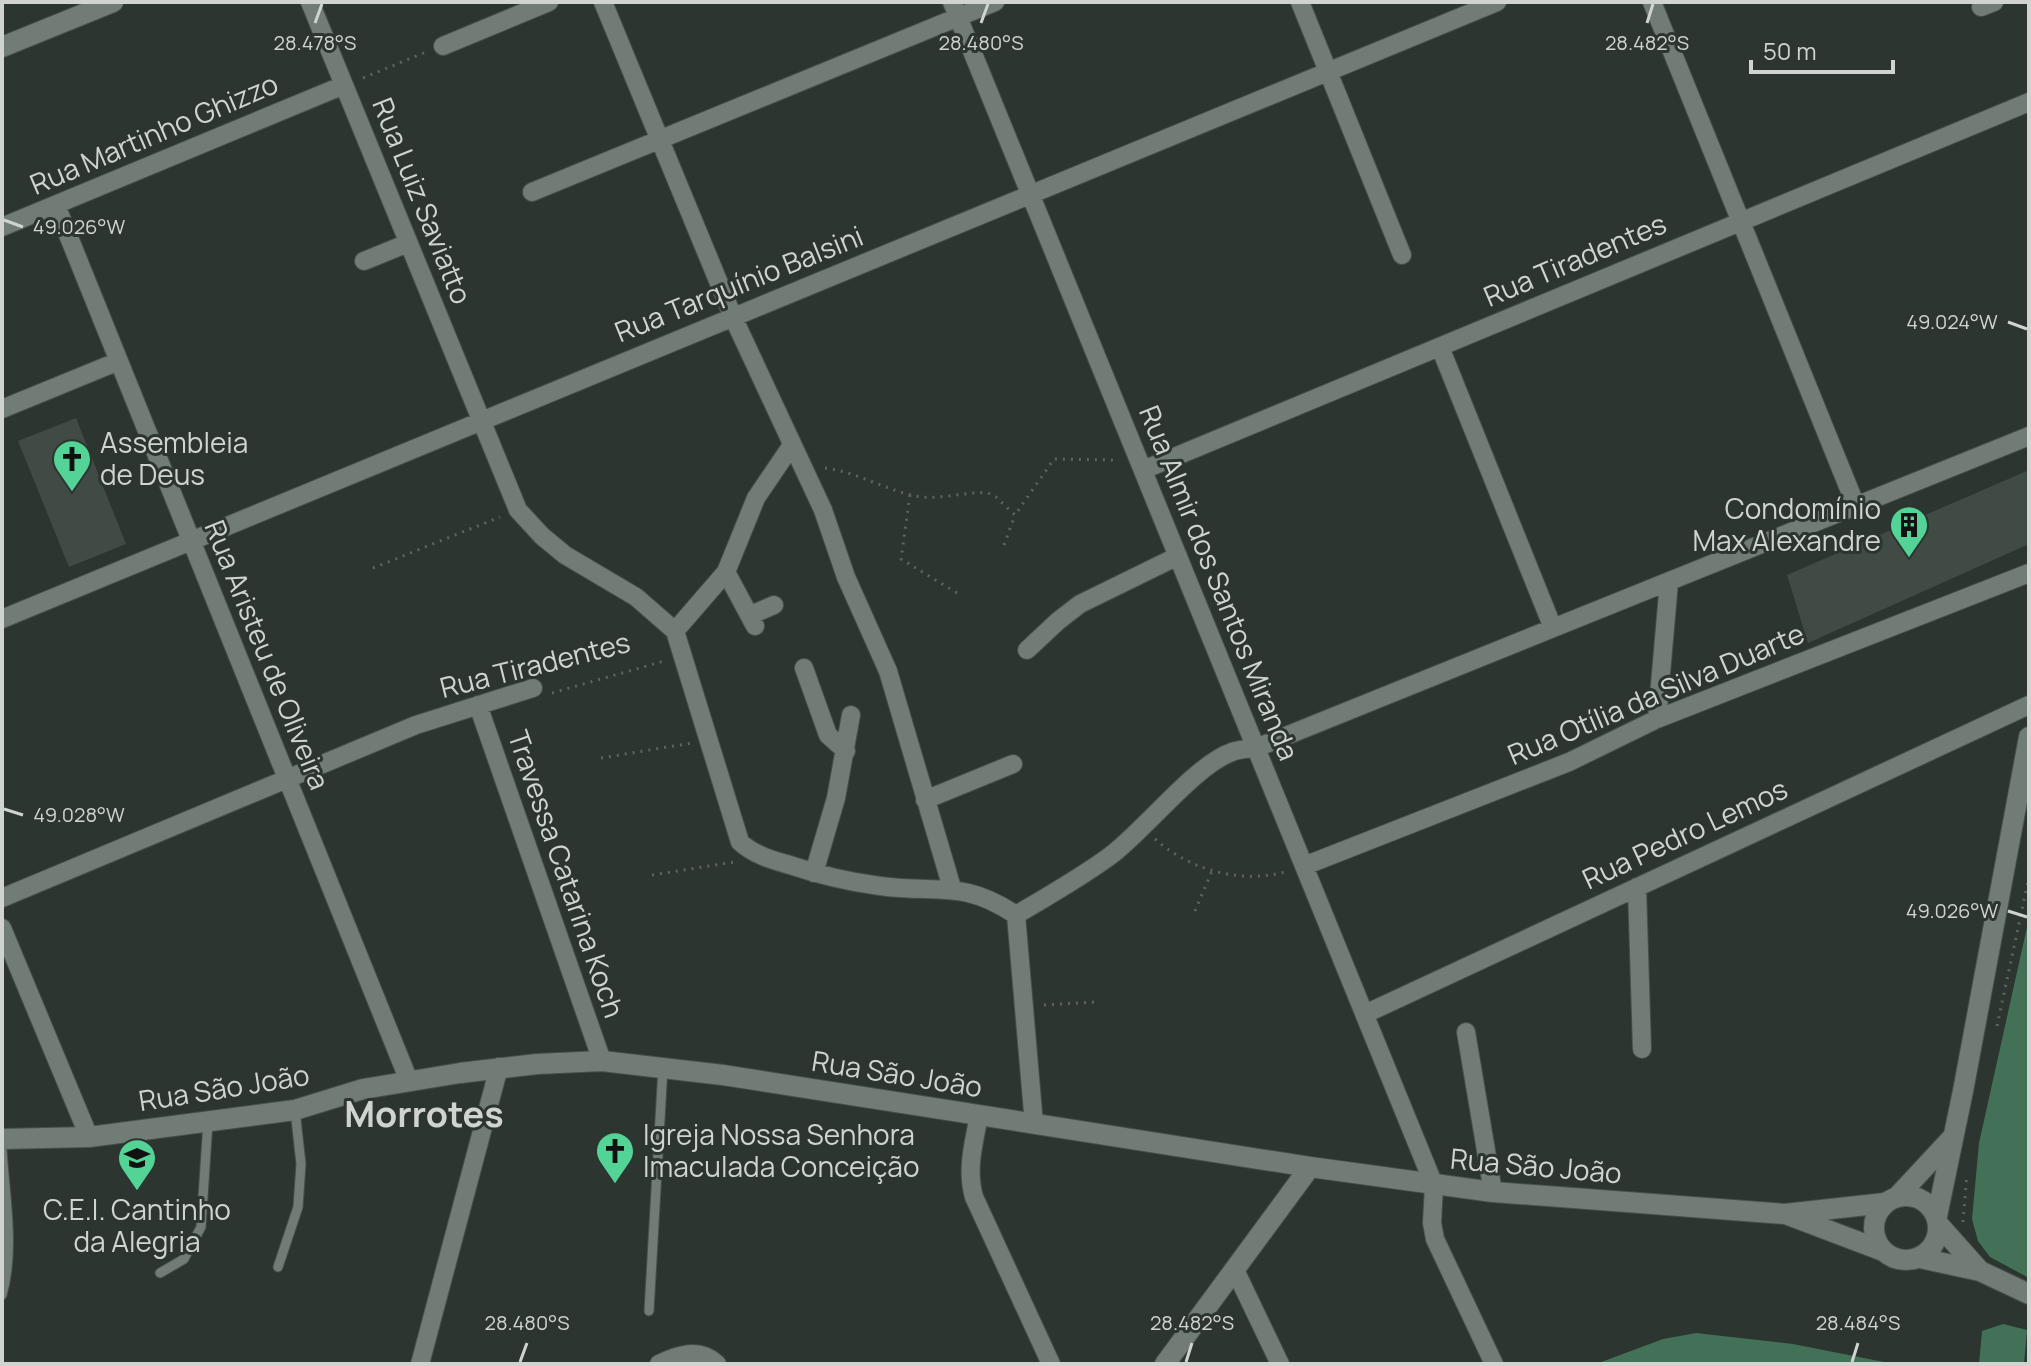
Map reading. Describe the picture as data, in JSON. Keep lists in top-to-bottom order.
{
  "streets": {
    "main road": ["Rua São João"],
    "street": [
      "Rua Martinho Ghizzo",
      "Rua Luiz Saviatto",
      "Rua Tiradentes",
      "Rua Tarquínio Balsini",
      "Rua Almir dos Santos Miranda",
      "Rua Aristeu de Oliveira",
      "Rua Otília da Silva Duarte",
      "Rua Pedro Lemos",
      "Travessa Catarina Koch"
    ]
  },
  "crossings": [
    ["Rua Martinho Ghizzo", "Rua Luiz Saviatto"],
    ["Rua Martinho Ghizzo", "Rua Aristeu de Oliveira"],
    ["Rua Luiz Saviatto", "Rua Tarquínio Balsini"],
    ["Rua Tiradentes", "Rua Almir dos Santos Miranda"],
    ["Rua Tiradentes", "Rua Aristeu de Oliveira"],
    ["Rua Tiradentes", "Travessa Catarina Koch"],
    ["Rua Tarquínio Balsini", "Rua Almir dos Santos Miranda"],
    ["Rua Tarquínio Balsini", "Rua Aristeu de Oliveira"],
    ["Rua Almir dos Santos Miranda", "Rua Otília da Silva Duarte"],
    ["Rua Almir dos Santos Miranda", "Rua Pedro Lemos"],
    ["Rua Almir dos Santos Miranda", "Rua São João"],
    ["Rua Aristeu de Oliveira", "Rua São João"],
    ["Travessa Catarina Koch", "Rua São João"]
  ],
  "districts": ["Morrotes"],
  "places": {
    "church": ["Assembleia de Deus", "Igreja Nossa Senhora Imaculada Conceição"],
    "building": ["Condomínio Max Alexandre"],
    "school or university": ["C.E.I. Cantinho da Alegria"]
  },
  "scale_bar": "50 m",
  "coordinates": [
    "28.478°S",
    "28.480°S",
    "28.482°S",
    "49.026°W",
    "49.024°W",
    "49.028°W",
    "28.484°S"
  ]
}
